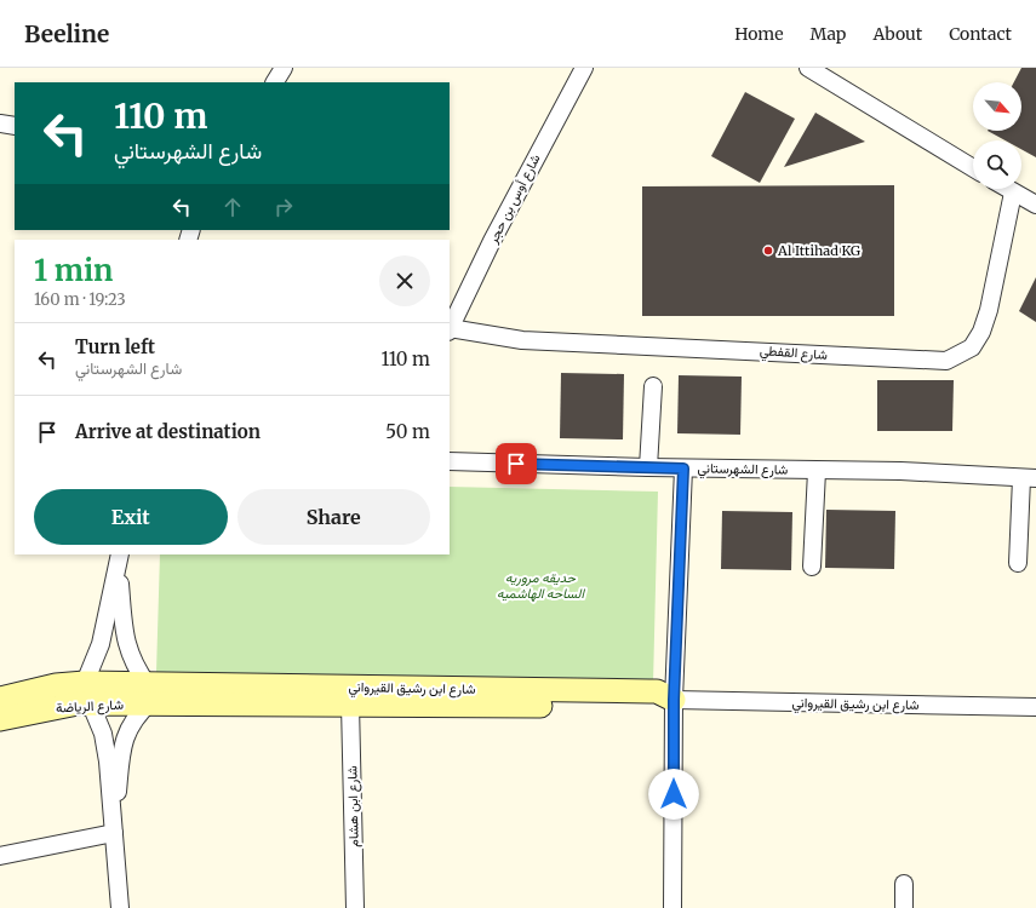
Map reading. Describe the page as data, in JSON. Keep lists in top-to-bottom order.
{
  "streets": {
    "main road": ["شارع ابن رشيق القيرواني", "شارع الرياضة"],
    "street": [
      "شارع أوس بن حجر",
      "شارع القفطي",
      "شارع الشهرستاني",
      "شارع ابن هشام"
    ]
  },
  "crossings": [
    ["شارع أوس بن حجر", "شارع القفطي"],
    ["شارع ابن رشيق القيرواني", "شارع الرياضة"],
    ["شارع ابن رشيق القيرواني", "شارع ابن هشام"]
  ],
  "parks": ["حديقه مروريه الساحه الهاشميه"],
  "places": ["Al Ittihad KG"],
  "north": "bottom right",
  "page": {
    "header": "Beeline",
    "nav": [
      "Home",
      "Map",
      "About",
      "Contact"
    ],
    "turn": ["110 m", "شارع الشهرستاني"],
    "heading": ["1 min", "160 m · 19:23"],
    "list": [
      {
        "name": "Turn left",
        "note": "شارع الشهرستاني",
        "value": "110 m"
      },
      {
        "name": "Arrive at destination",
        "value": "50 m"
      }
    ],
    "buttons": ["Exit", "Share"]
  }
}
